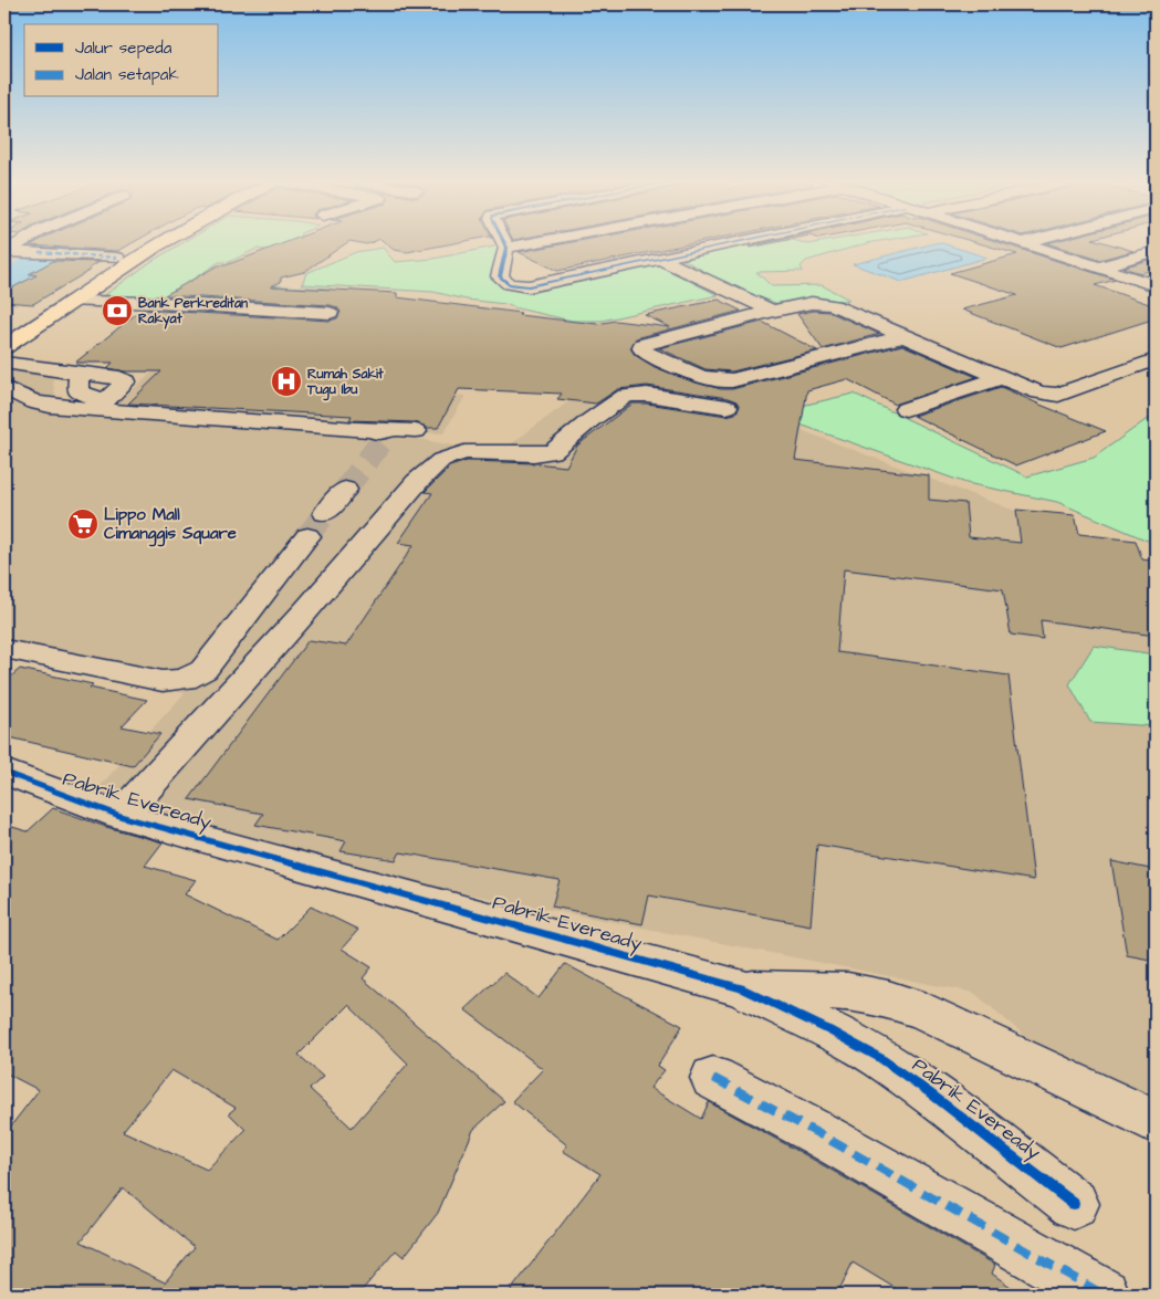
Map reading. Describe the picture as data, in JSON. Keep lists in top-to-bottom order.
{
  "streets": {
    "street": ["Pabrik Eveready"]
  },
  "places": {
    "bank": ["Bank Perkreditan Rakyat"],
    "hospital": ["Rumah Sakit Tugu Ibu"],
    "supermarket": ["Lippo Mall Cimanggis Square"]
  },
  "legend": ["Jalur sepeda", "Jalan setapak"]
}
